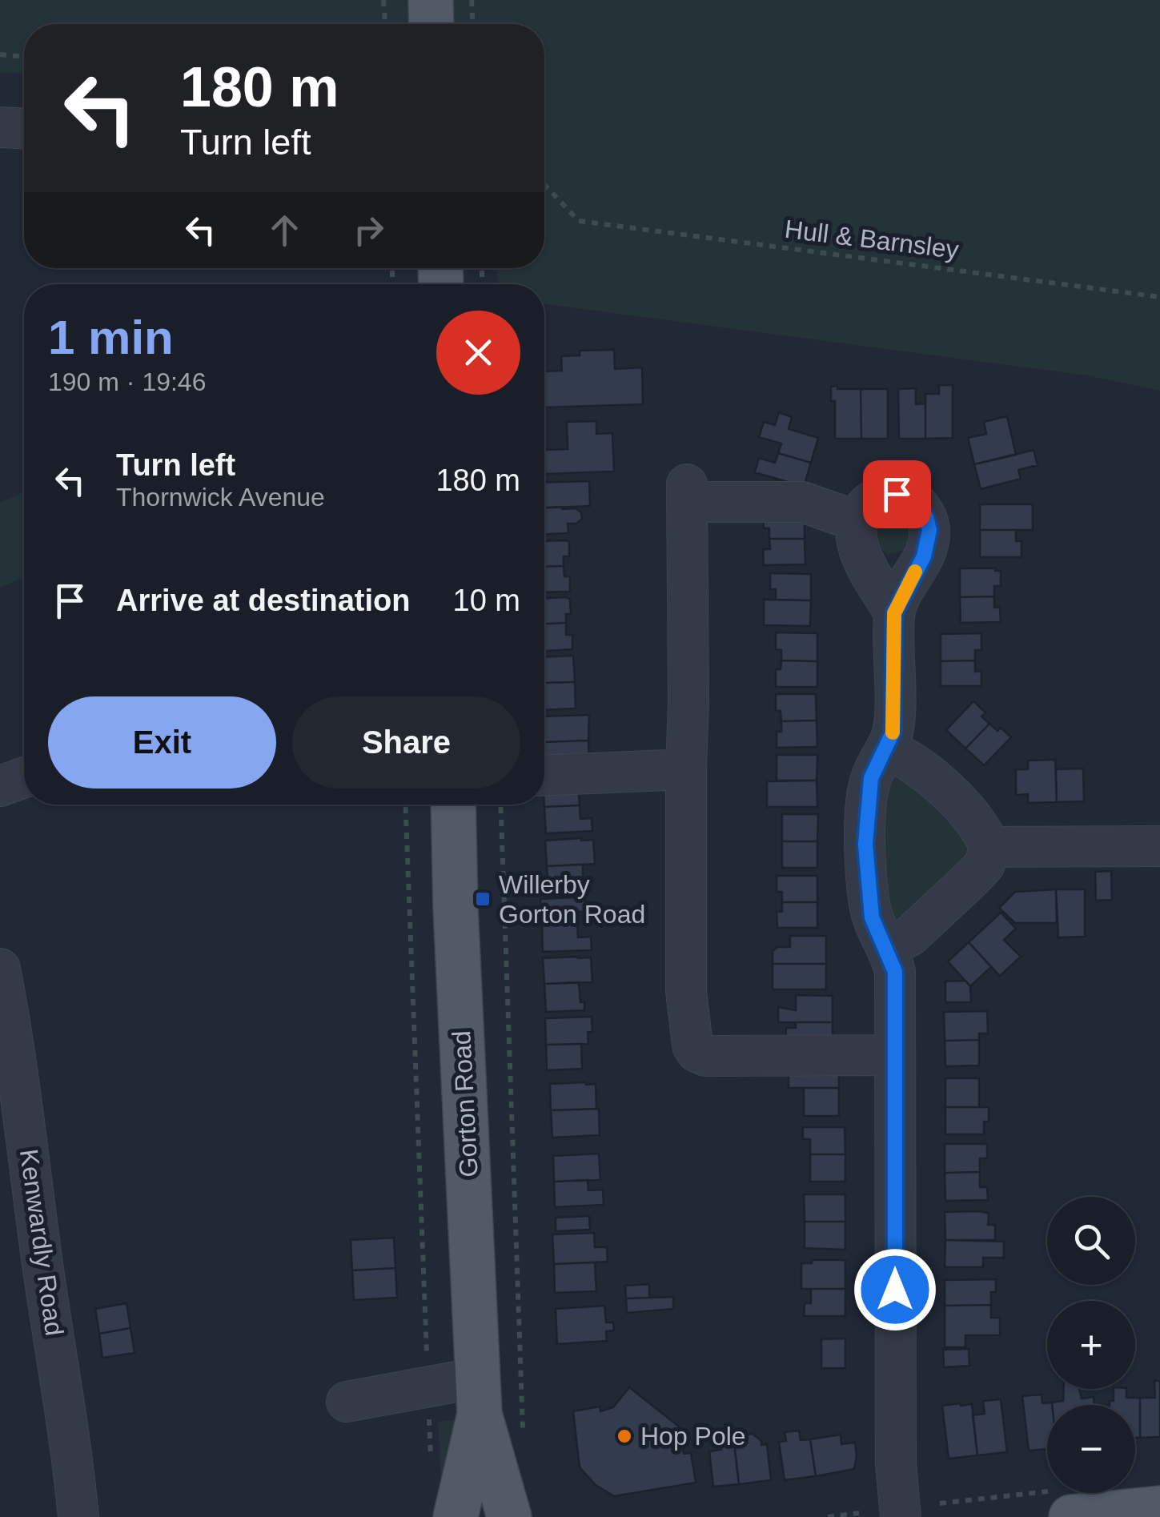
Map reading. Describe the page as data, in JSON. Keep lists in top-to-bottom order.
{
  "streets": {
    "main road": ["Gorton Road"],
    "street": ["Kenwardly Road"],
    "path": ["Hull & Barnsley"]
  },
  "places": {
    "transit": ["Willerby Gorton Road"],
    "other": ["Hop Pole"]
  },
  "page": {
    "turn": ["180 m", "Turn left"],
    "heading": ["1 min", "190 m · 19:46"],
    "list": [
      {
        "name": "Turn left",
        "note": "Thornwick Avenue",
        "value": "180 m"
      },
      {
        "name": "Arrive at destination",
        "value": "10 m"
      }
    ],
    "buttons": ["Exit", "Share"],
    "map_buttons": ["+", "−"]
  }
}
